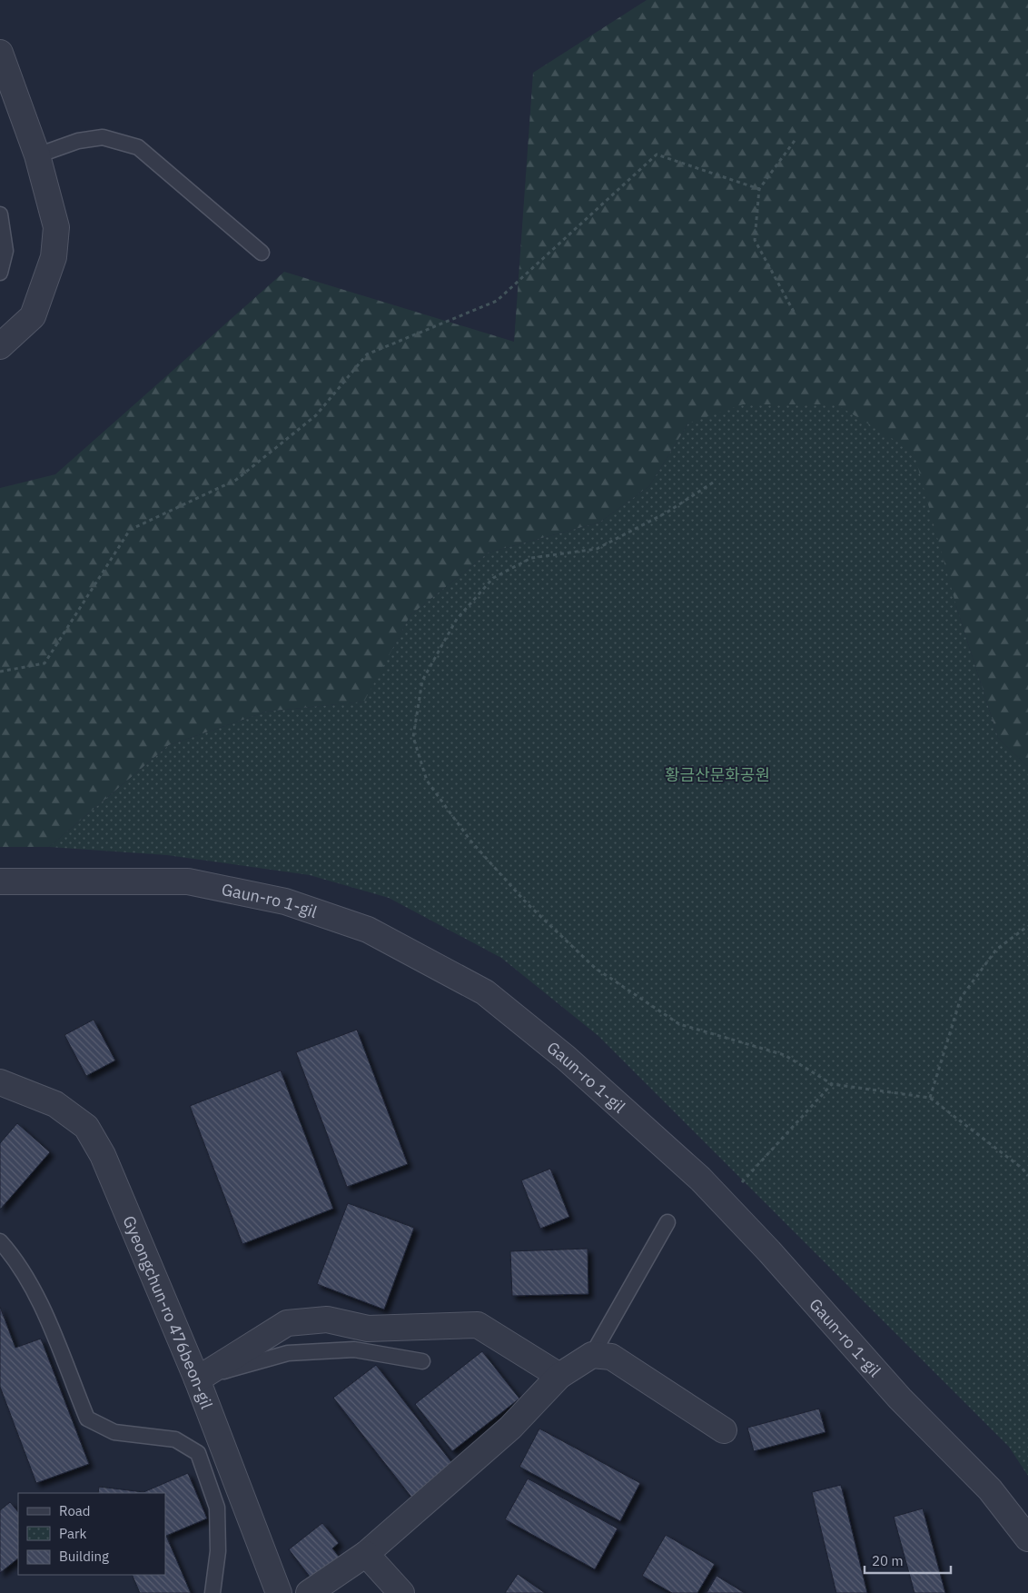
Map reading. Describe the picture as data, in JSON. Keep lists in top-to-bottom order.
{
  "streets": {
    "street": ["Gaun-ro 1-gil", "Gyeongchun-ro 476beon-gil"]
  },
  "parks": ["황금산문화공원"],
  "legend": ["Road", "Park", "Building"],
  "scale_bar": "20 m"
}
